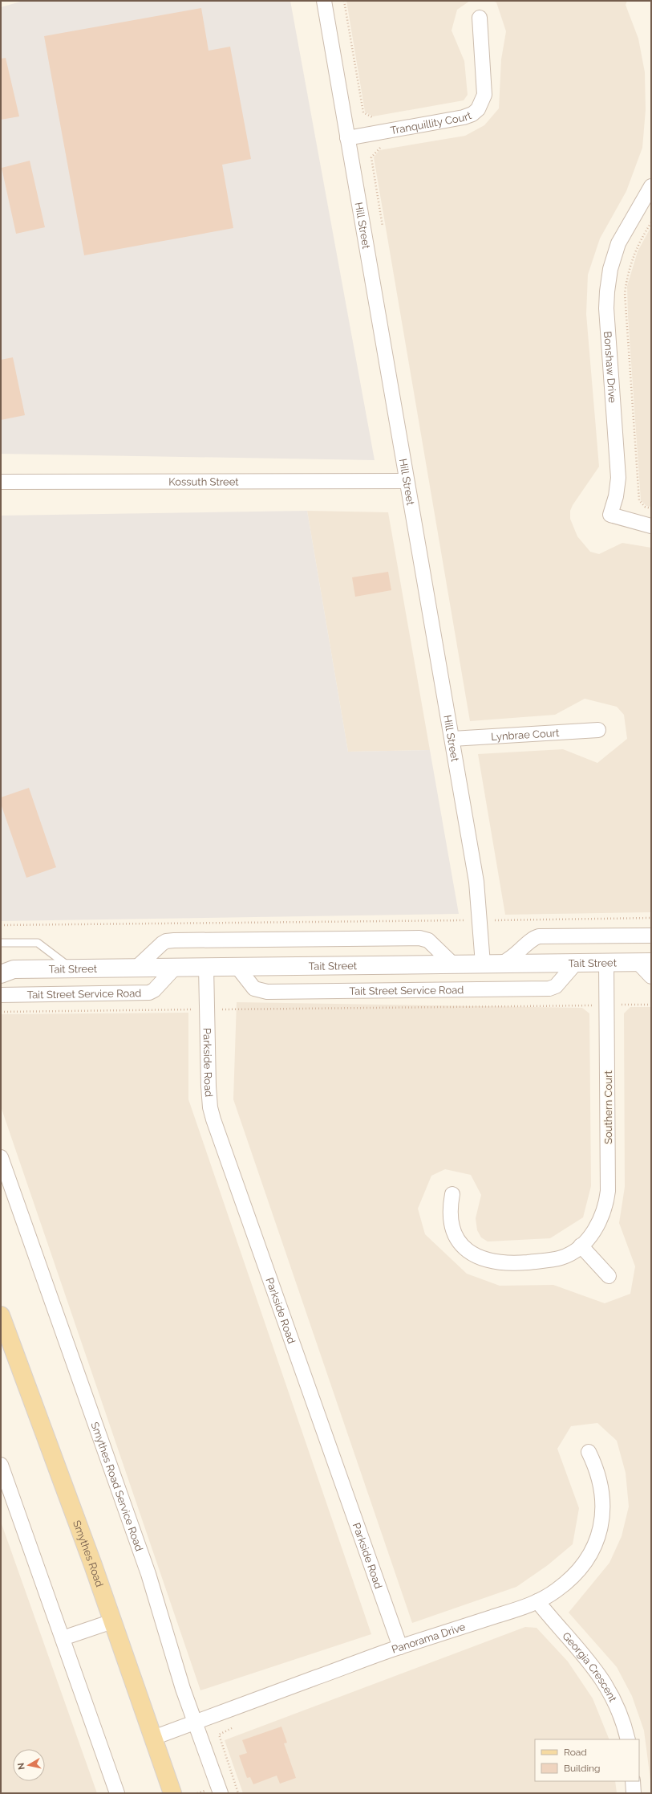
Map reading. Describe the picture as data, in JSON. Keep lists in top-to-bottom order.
{
  "streets": {
    "main road": ["Smythes Road"],
    "street": [
      "Tranquillity Court",
      "Hill Street",
      "Bonshaw Drive",
      "Kossuth Street",
      "Lynbrae Court",
      "Tait Street",
      "Tait Street Service Road",
      "Parkside Road",
      "Southern Court",
      "Smythes Road Service Road",
      "Panorama Drive",
      "Georgia Crescent"
    ]
  },
  "crossings": [
    ["Tranquillity Court", "Hill Street"],
    ["Hill Street", "Kossuth Street"],
    ["Hill Street", "Lynbrae Court"],
    ["Hill Street", "Tait Street"],
    ["Tait Street", "Tait Street Service Road"],
    ["Tait Street", "Parkside Road"],
    ["Tait Street", "Southern Court"],
    ["Parkside Road", "Panorama Drive"],
    ["Smythes Road Service Road", "Panorama Drive"],
    ["Smythes Road", "Panorama Drive"],
    ["Panorama Drive", "Georgia Crescent"]
  ],
  "legend": ["Road", "Building"],
  "north": "left"
}
